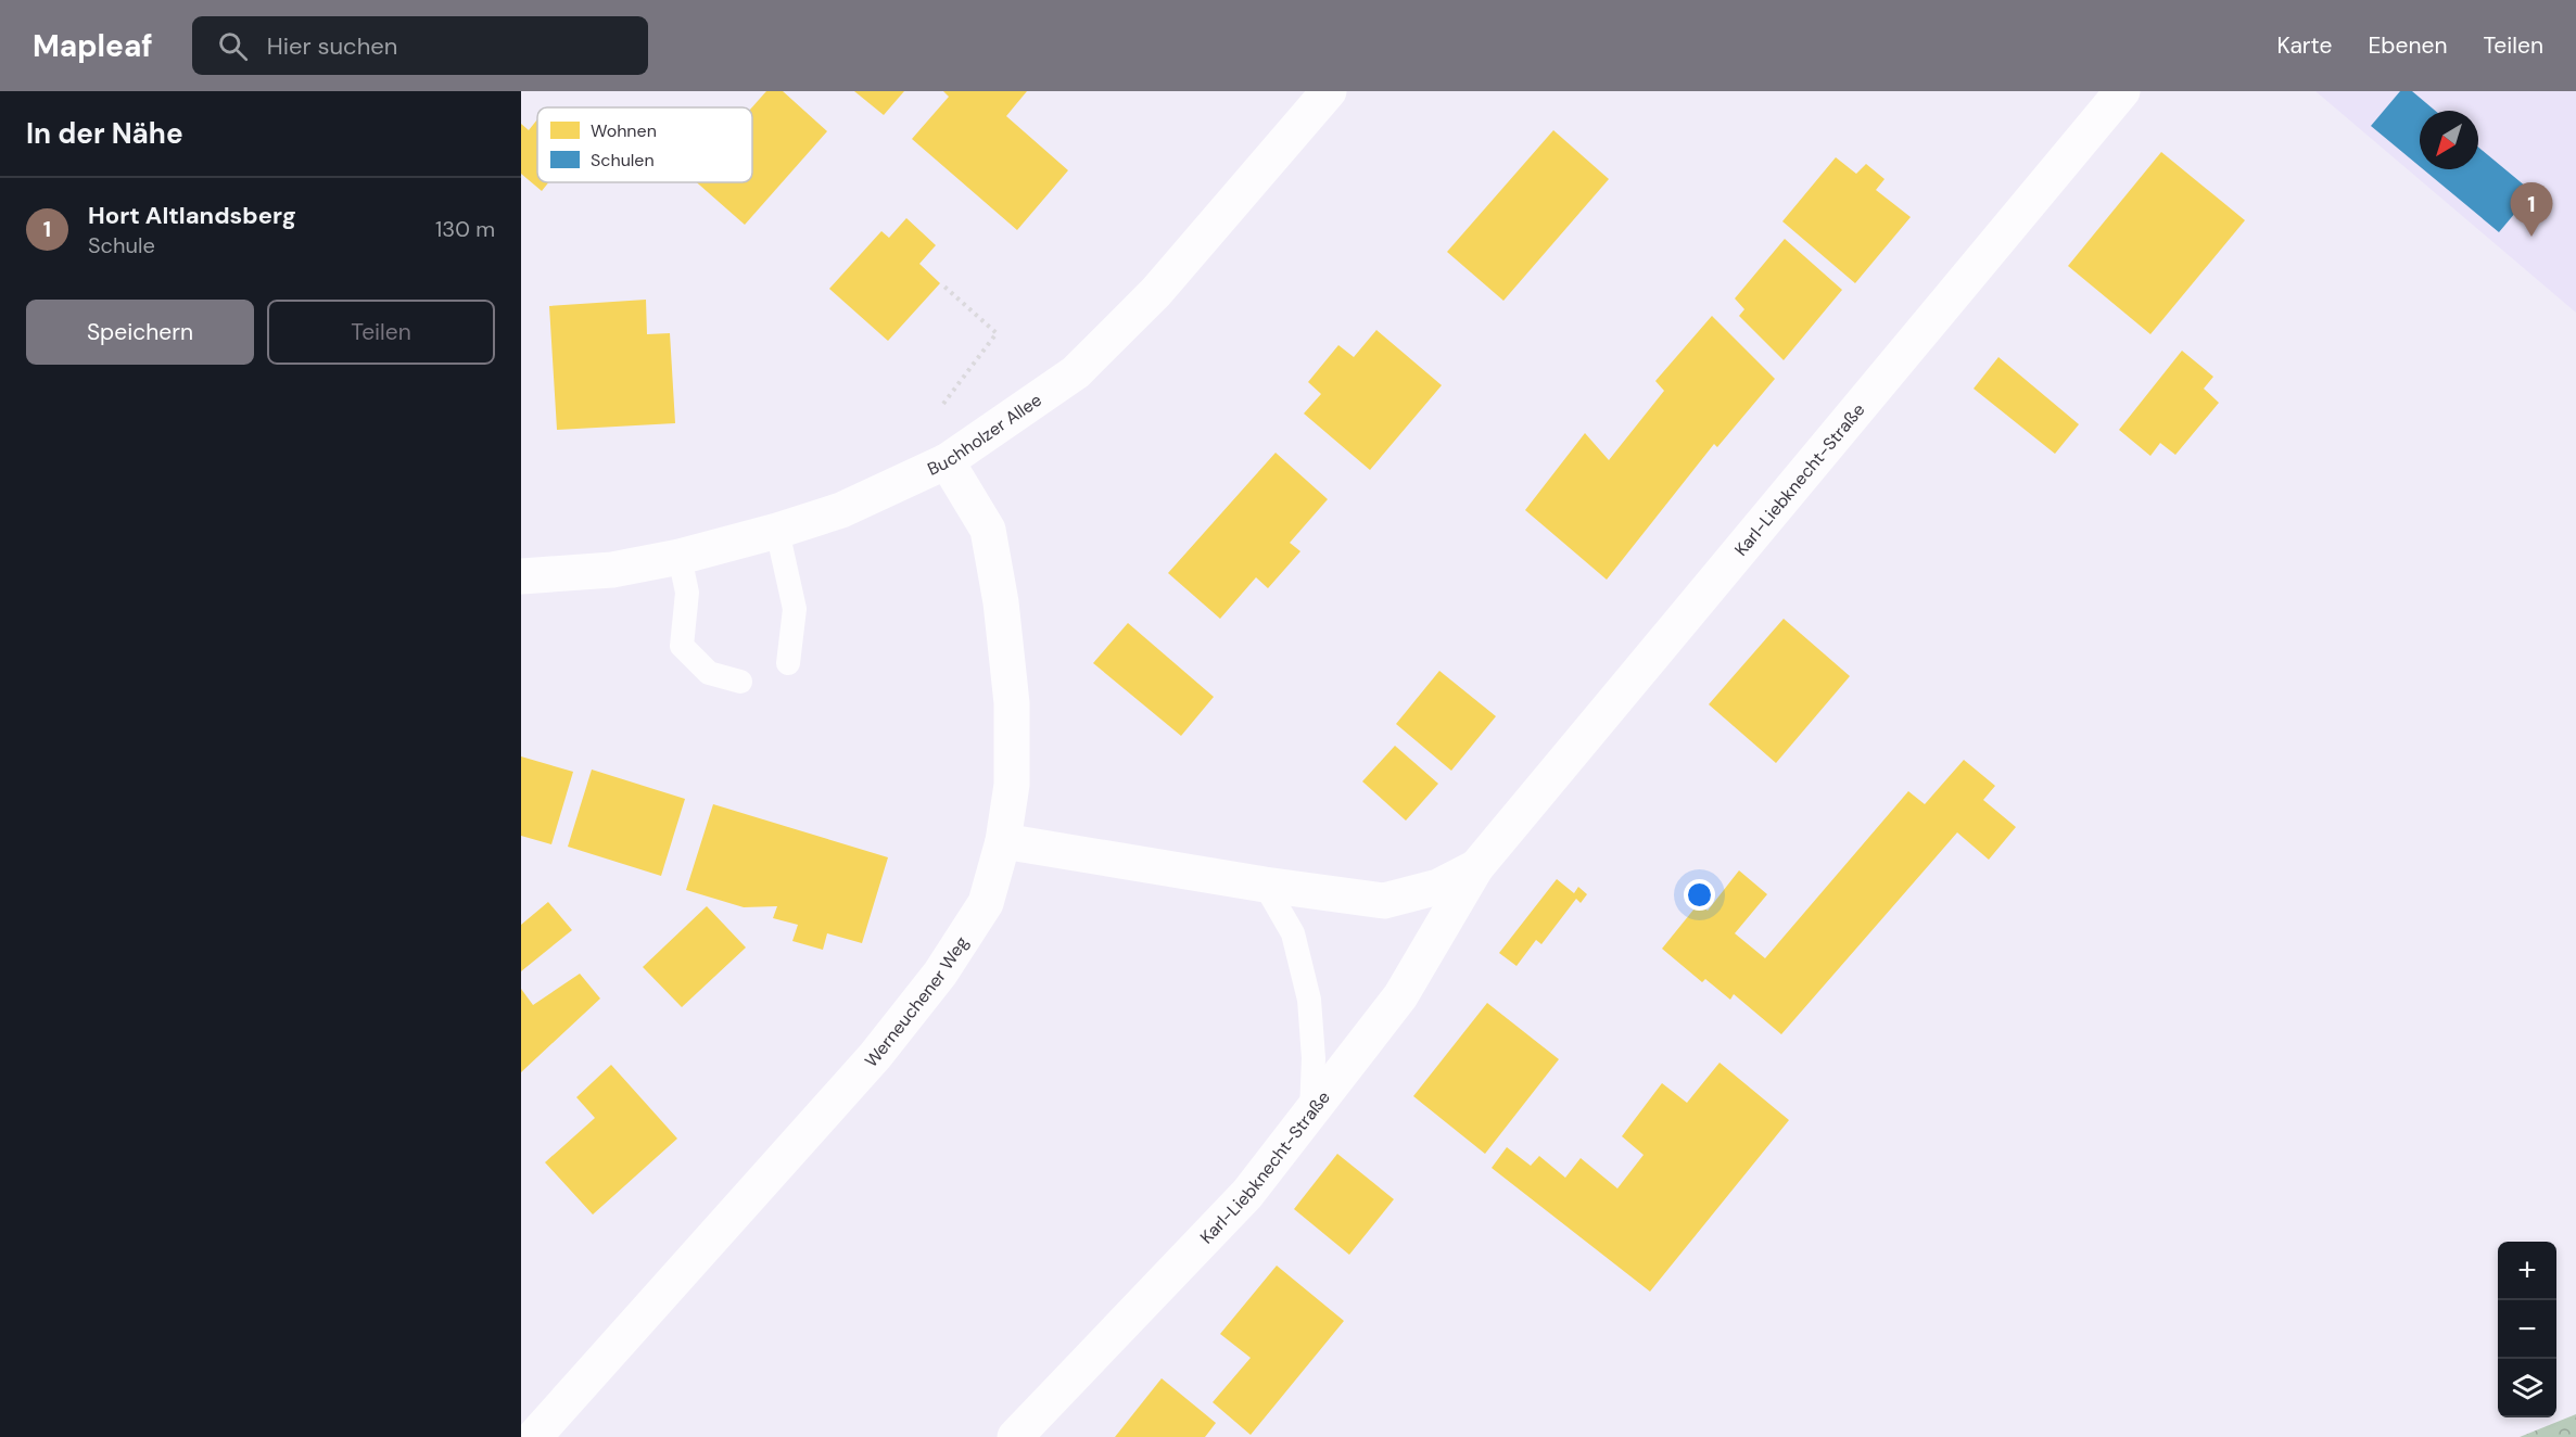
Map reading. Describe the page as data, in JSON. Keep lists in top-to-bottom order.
{
  "streets": {
    "street": ["Buchholzer Allee", "Karl-Liebknecht-Straße", "Werneuchener Weg"]
  },
  "crossings": [
    ["Buchholzer Allee", "Werneuchener Weg"],
    ["Karl-Liebknecht-Straße", "Werneuchener Weg"]
  ],
  "legend": ["Wohnen", "Schulen"],
  "north": "bottom left",
  "page": {
    "header": "Mapleaf",
    "search": "Hier suchen",
    "nav": ["Karte", "Ebenen", "Teilen"],
    "heading": "In der Nähe",
    "list": [
      {
        "mark": "1",
        "name": "Hort Altlandsberg",
        "note": "Schule",
        "value": "130 m"
      }
    ],
    "pins": "1",
    "buttons": ["Speichern", "Teilen"],
    "map_buttons": ["+", "−"]
  }
}
